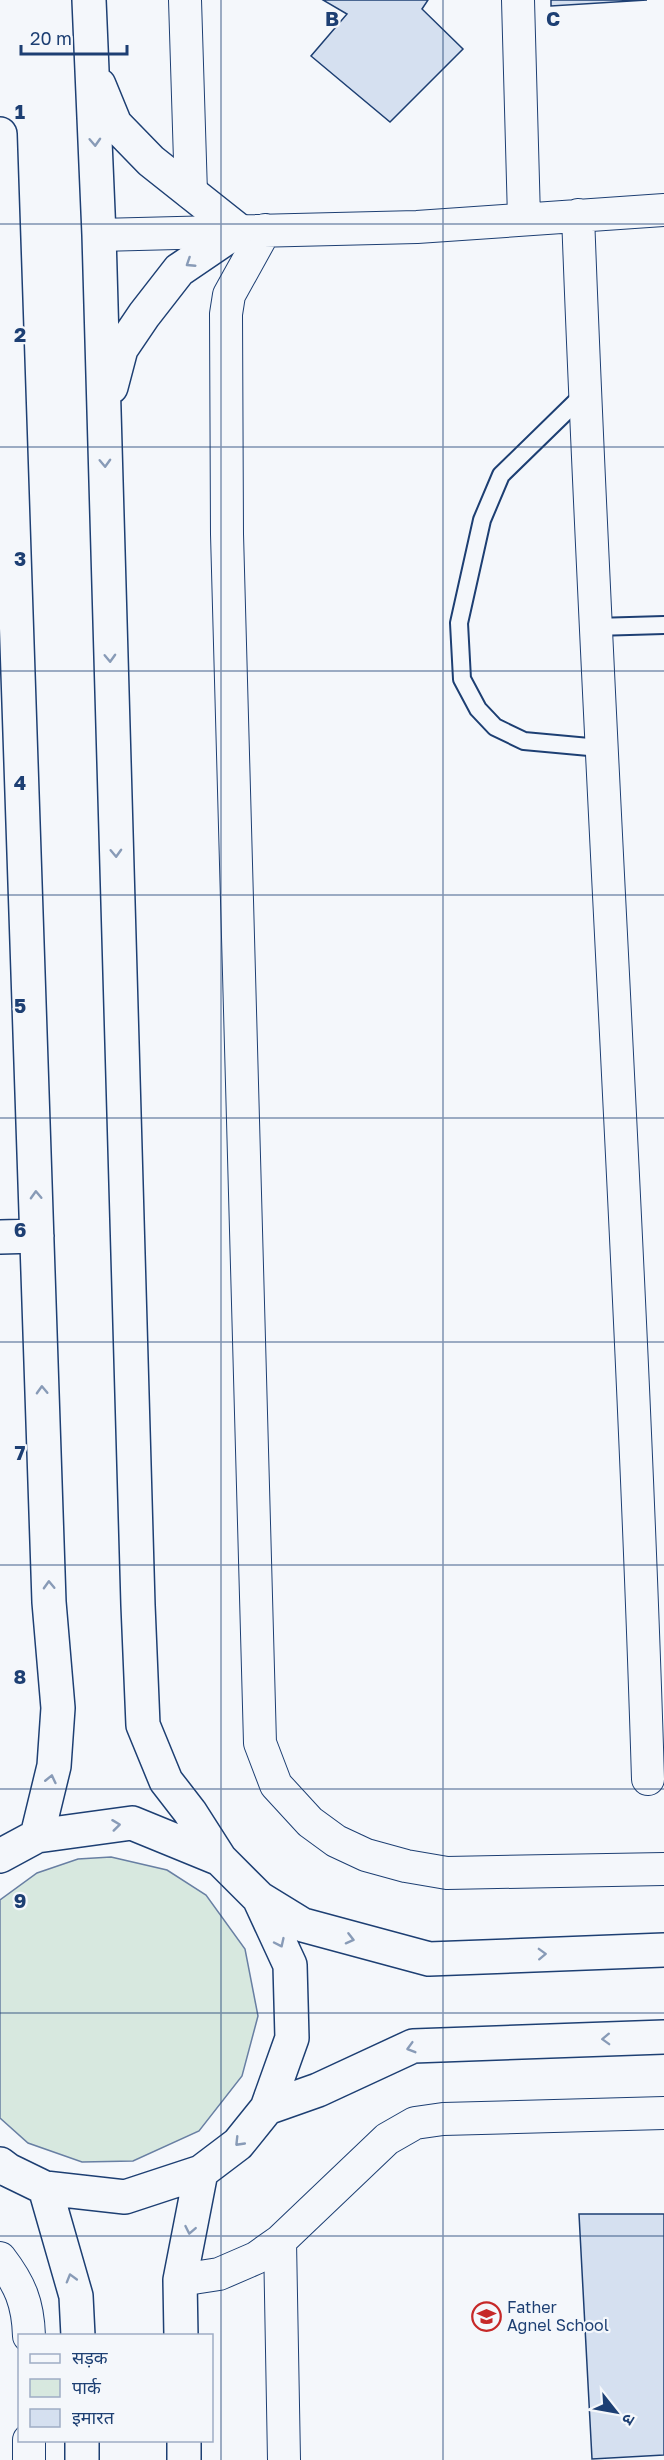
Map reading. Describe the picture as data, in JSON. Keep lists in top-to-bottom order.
{
  "places": {
    "school or university": ["Father Agnel School"]
  },
  "legend": ["सड़क", "पार्क", "इमारत"],
  "scale_bar": "20 m",
  "north": "bottom right",
  "grid": {
    "columns": ["B", "C"],
    "rows": [
      "1",
      "2",
      "3",
      "4",
      "5",
      "6",
      "7",
      "8",
      "9"
    ]
  }
}
